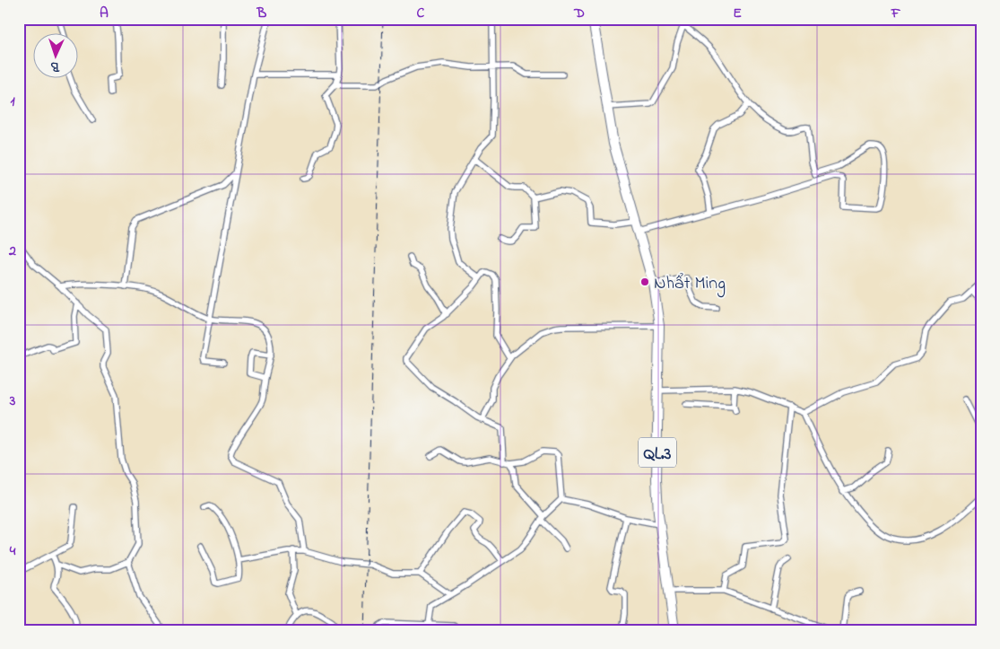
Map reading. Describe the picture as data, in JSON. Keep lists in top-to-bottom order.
{
  "streets": {
    "highway": ["QL.3"]
  },
  "places": ["Nhẩt Ming"],
  "north": "bottom",
  "grid": {
    "columns": [
      "A",
      "B",
      "C",
      "D",
      "E",
      "F"
    ],
    "rows": [
      "1",
      "2",
      "3",
      "4"
    ]
  }
}
